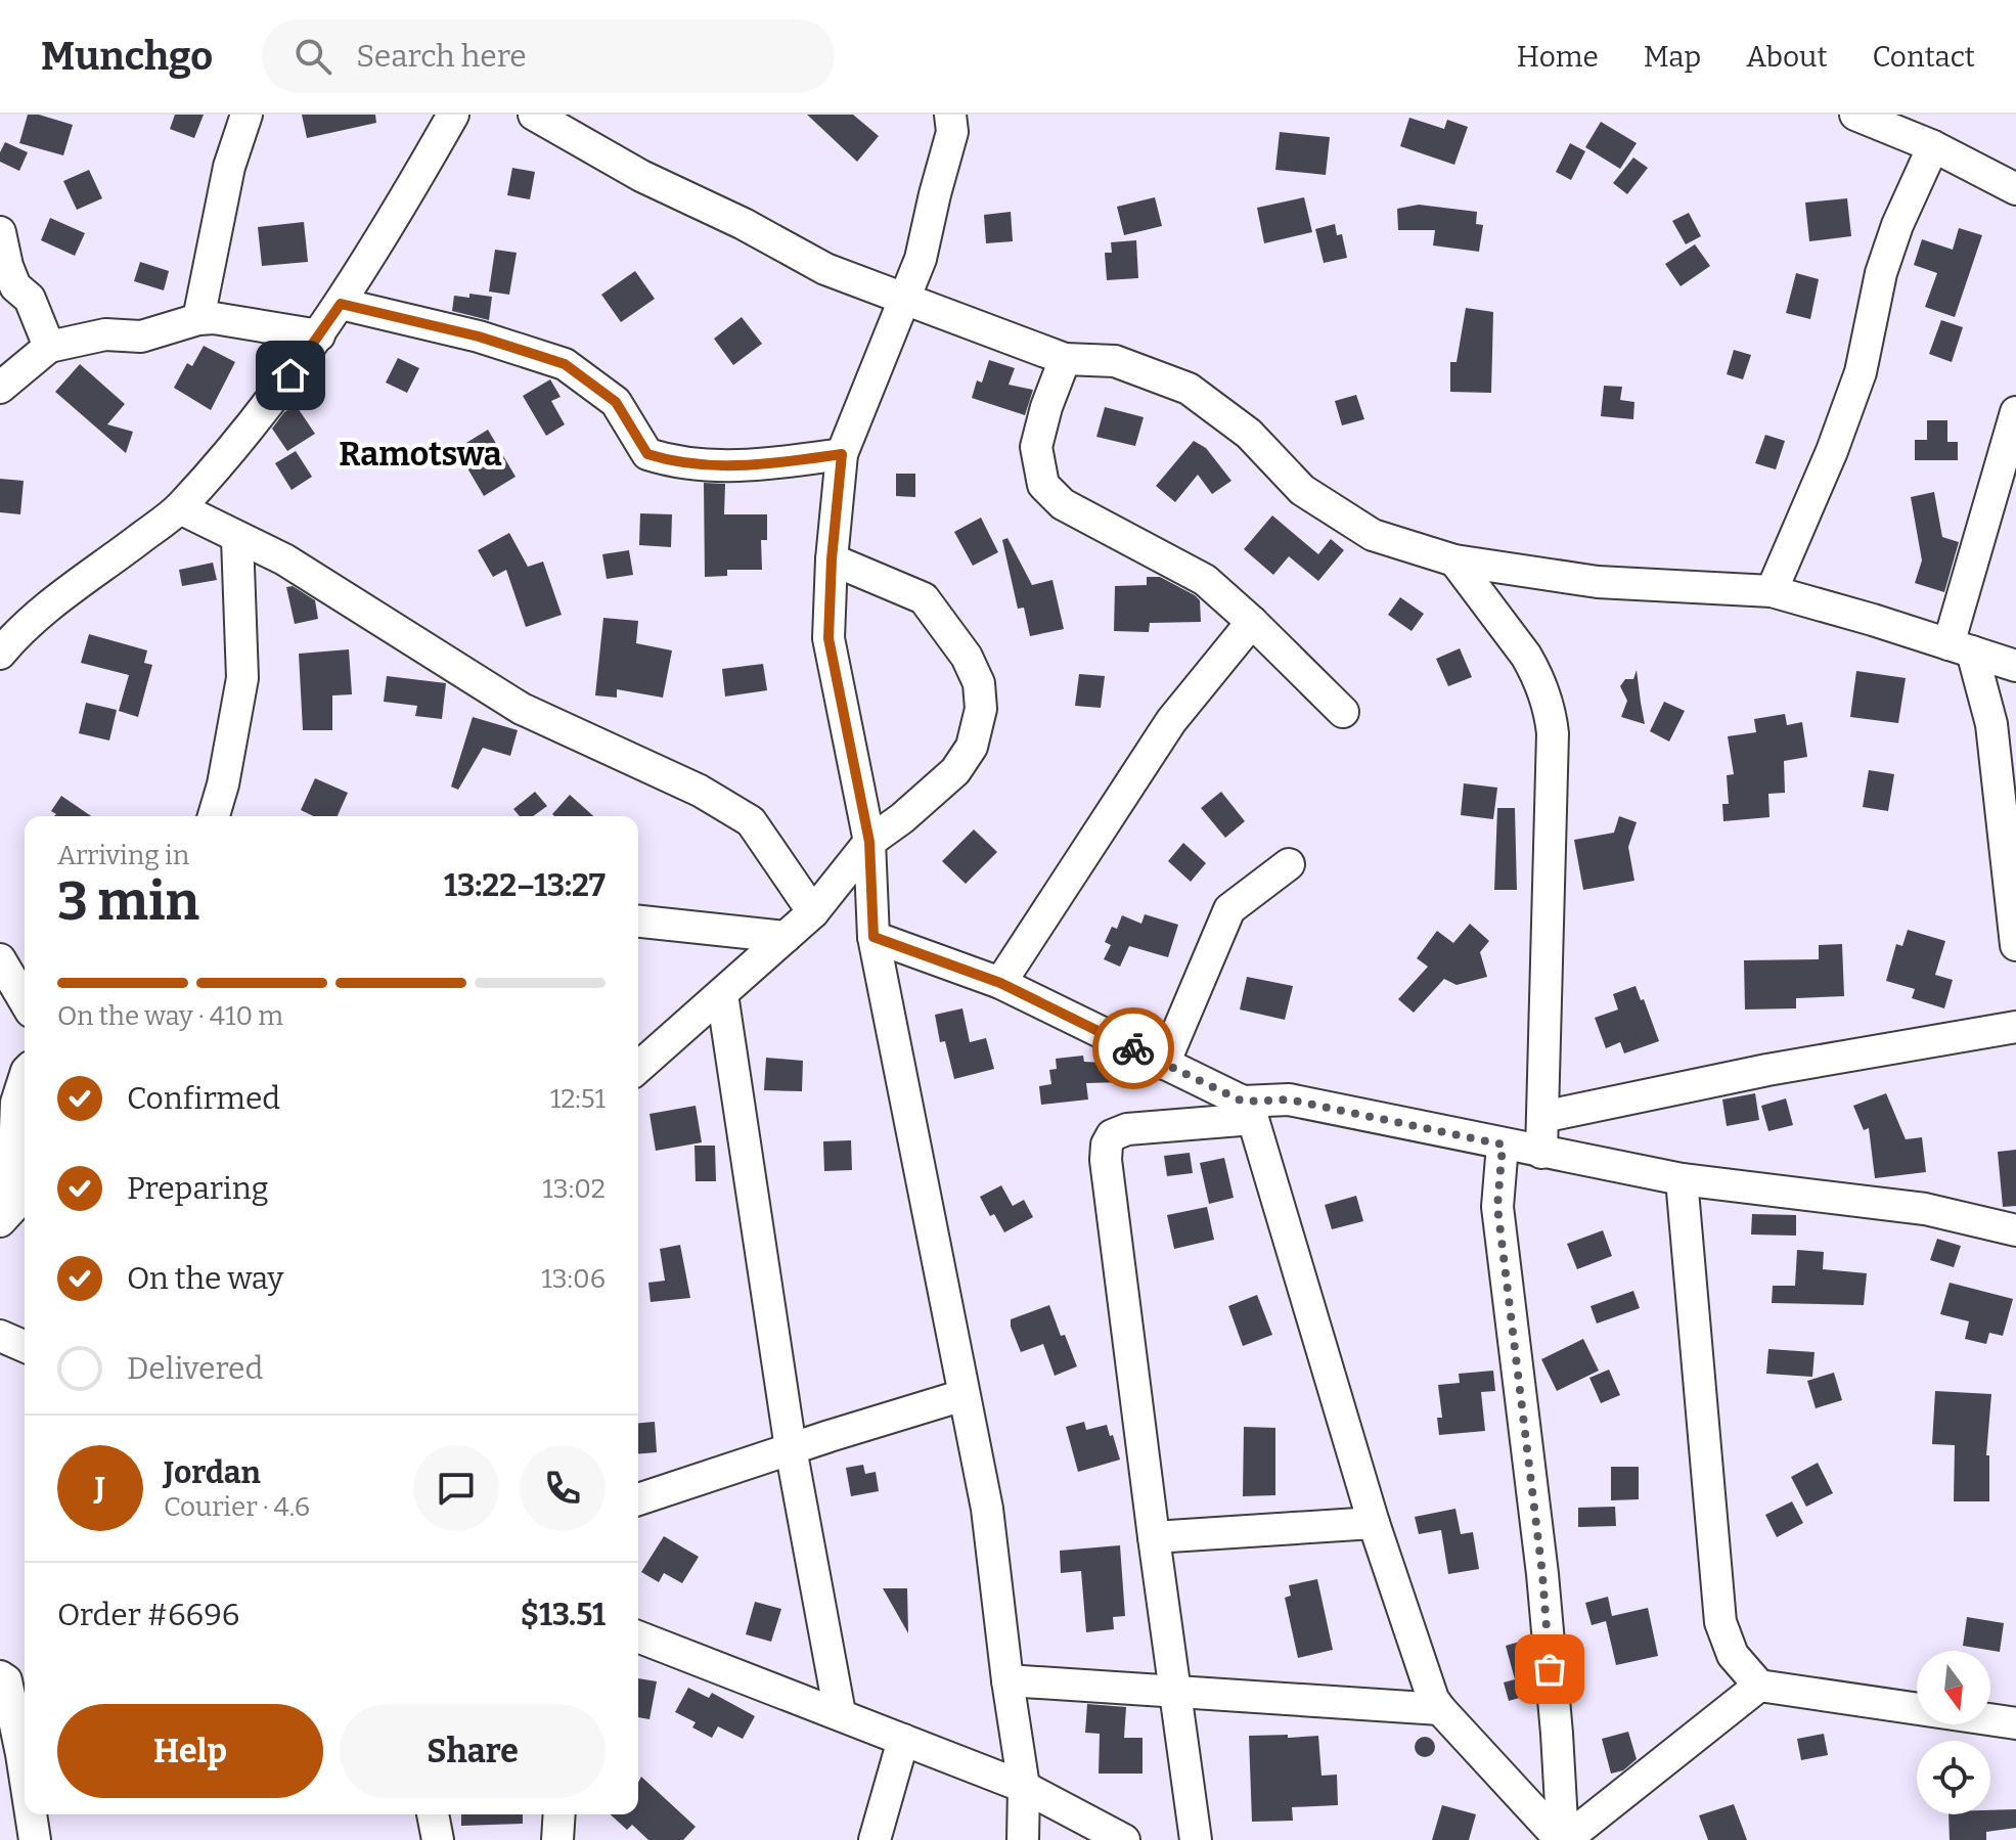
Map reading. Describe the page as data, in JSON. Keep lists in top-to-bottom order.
{
  "districts": ["Ramotswa"],
  "north": "bottom",
  "page": {
    "header": "Munchgo",
    "search": "Search here",
    "nav": [
      "Home",
      "Map",
      "About",
      "Contact"
    ],
    "heading": ["3 min", "Arriving in", "13:22–13:27"],
    "panel": [
      "Jordan",
      "Courier · 4.6",
      "Order #6696",
      "$13.51"
    ],
    "bar": "On the way · 410 m",
    "list": [
      ["Confirmed", "12:51"],
      ["Preparing", "13:02"],
      ["On the way", "13:06"],
      "Delivered"
    ],
    "round": "J",
    "buttons": ["Help", "Share"]
  }
}
